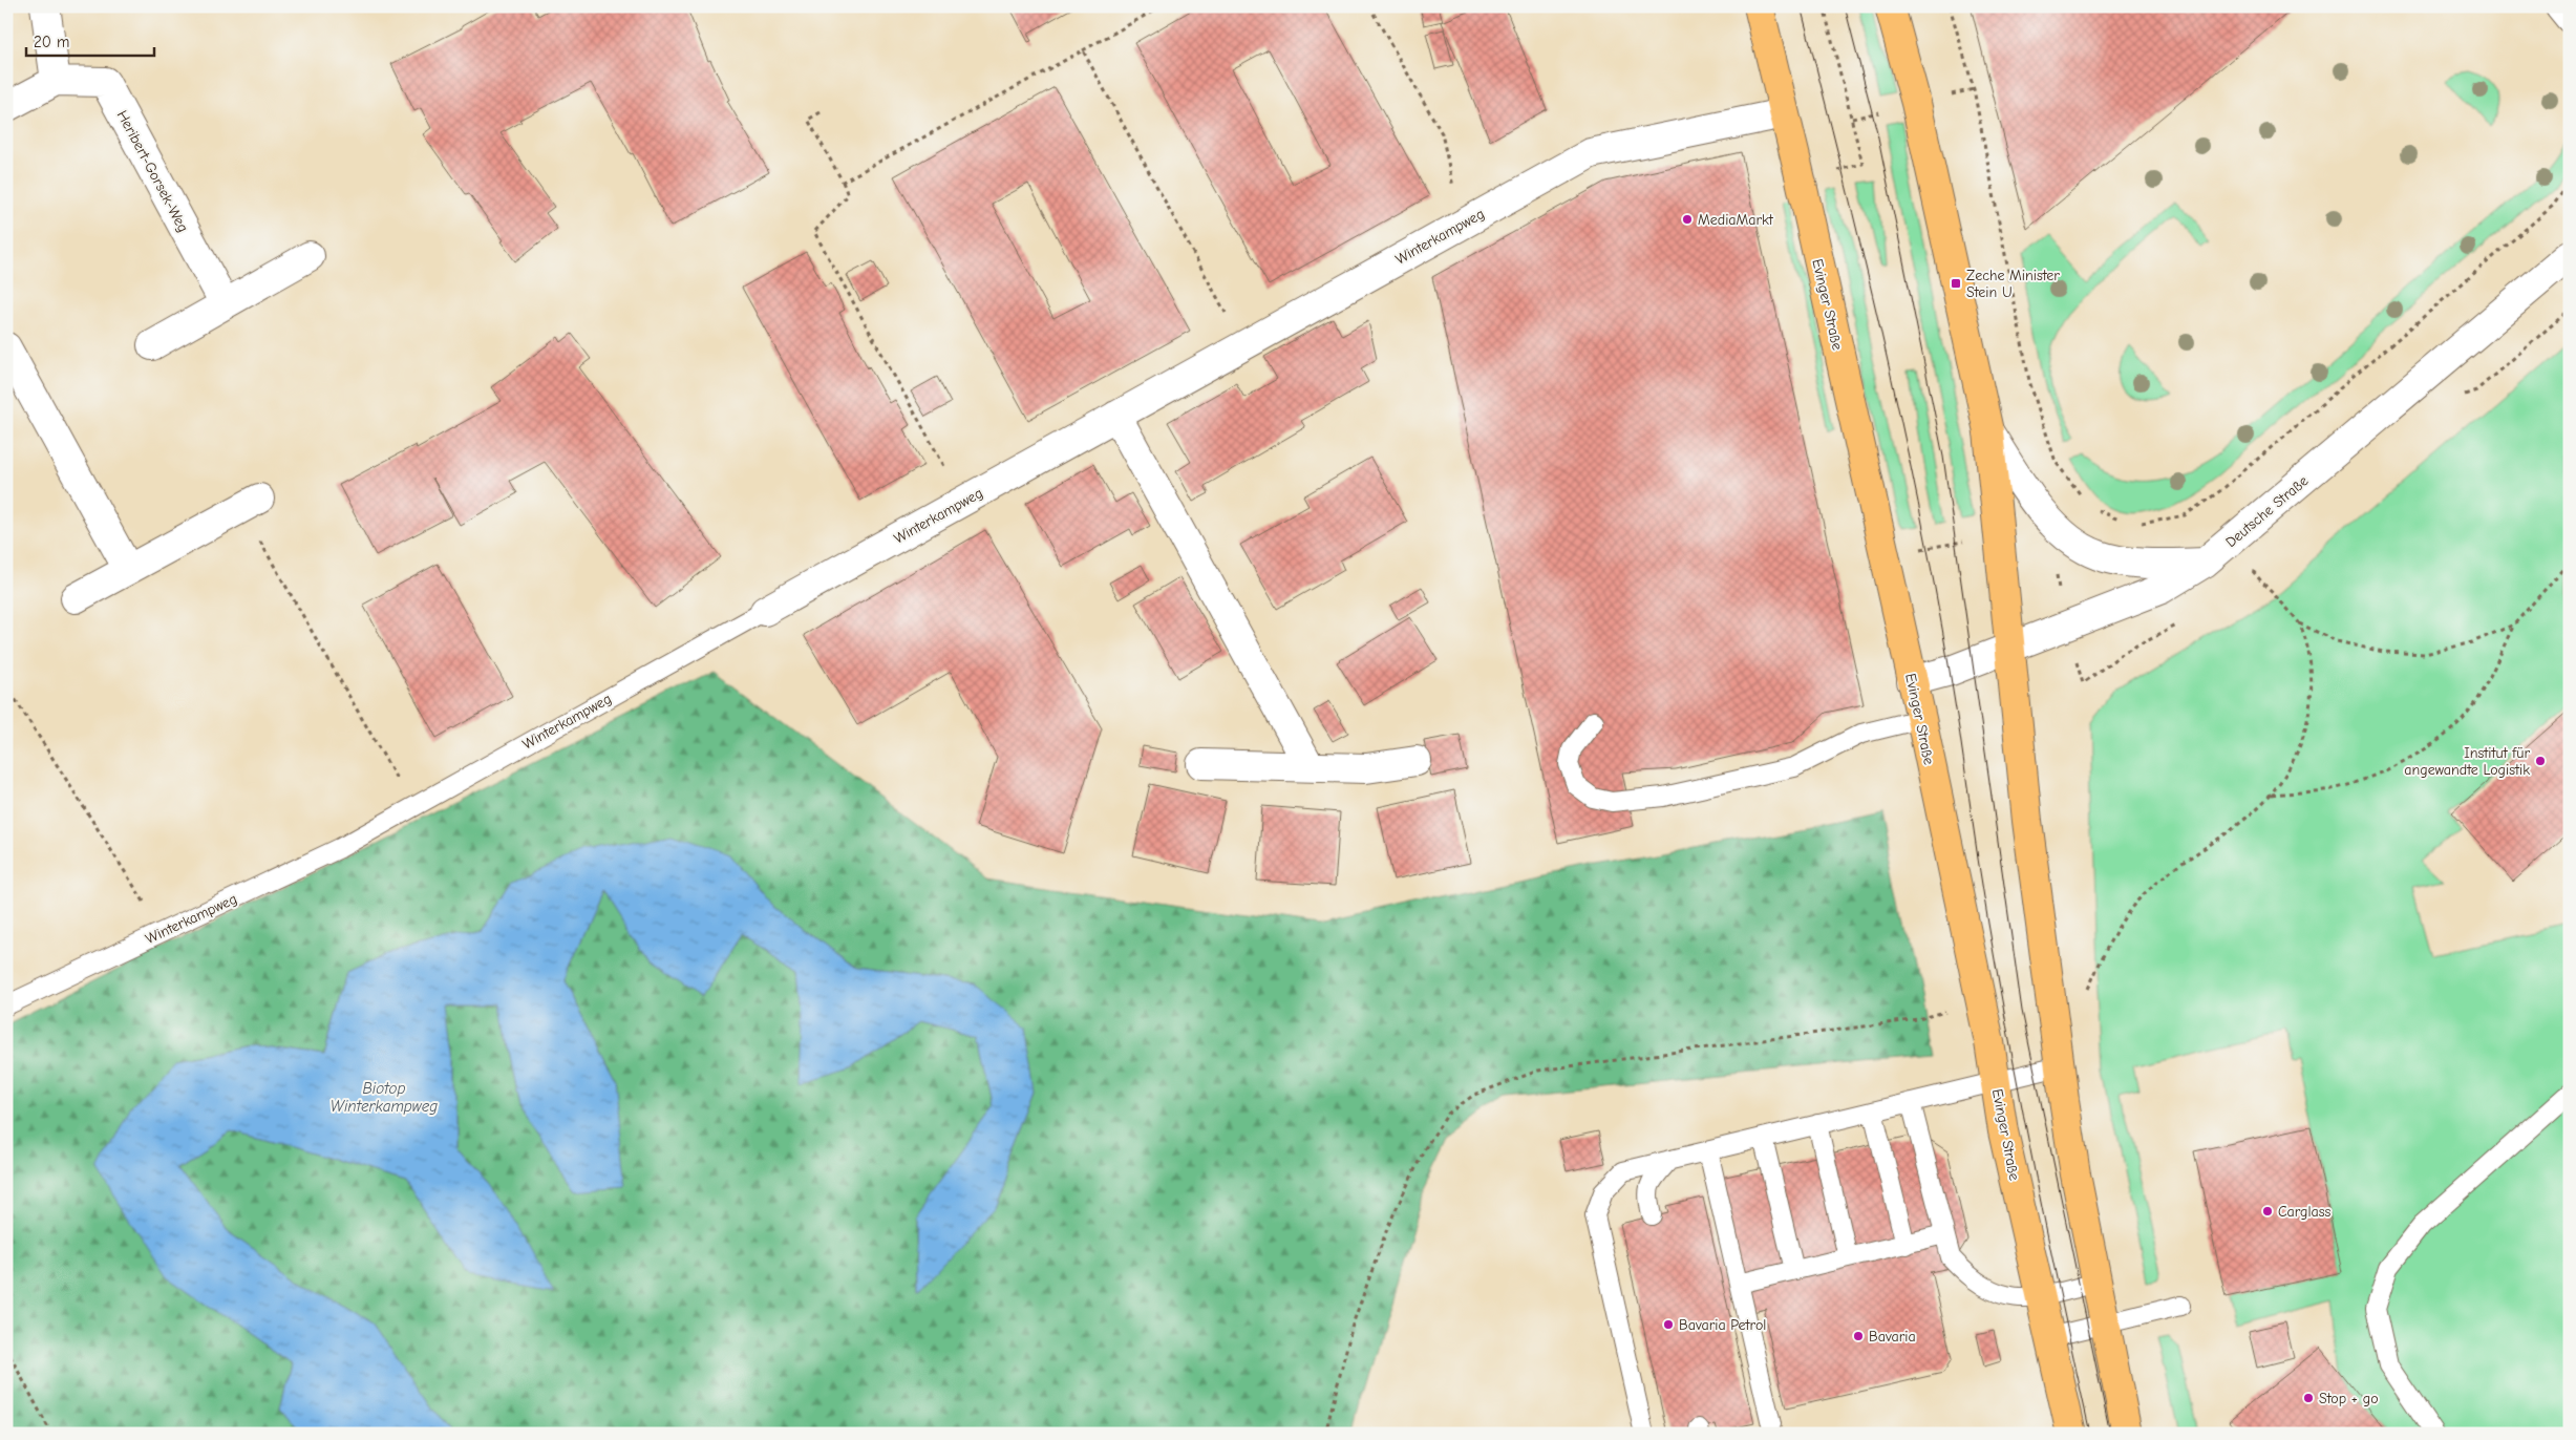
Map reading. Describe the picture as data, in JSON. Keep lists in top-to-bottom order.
{
  "streets": {
    "main road": ["Evinger Straße"],
    "street": ["Heribert-Gorsek-Weg", "Winterkampweg", "Deutsche Straße"]
  },
  "crossings": [
    ["Winterkampweg", "Evinger Straße"],
    ["Evinger Straße", "Deutsche Straße"]
  ],
  "water": ["Biotop Winterkampweg"],
  "places": {
    "other": [
      "MediaMarkt",
      "Institut für angewandte Logistik",
      "Carglass",
      "Bavaria Petrol",
      "Bavaria",
      "Stop + go"
    ],
    "transit": ["Zeche Minister Stein U"]
  },
  "scale_bar": "20 m"
}
